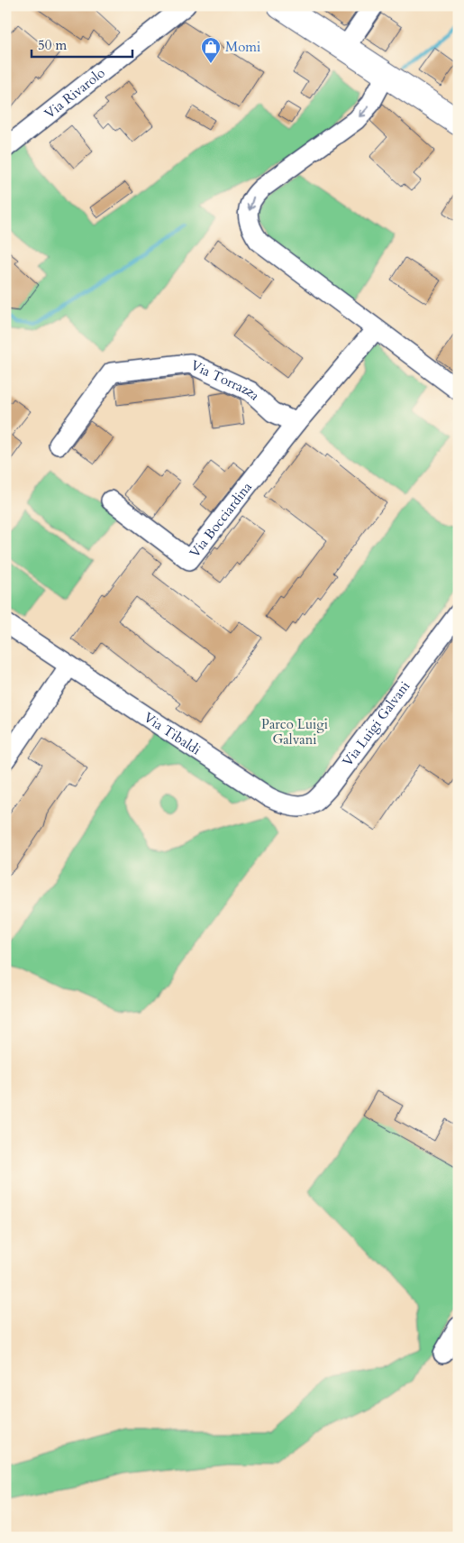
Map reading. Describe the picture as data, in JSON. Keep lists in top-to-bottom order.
{
  "streets": {
    "street": [
      "Via Rivarolo",
      "Via Torrazza",
      "Via Bocciardina",
      "Via Luigi Galvani",
      "Via Tibaldi"
    ]
  },
  "crossings": [
    ["Via Torrazza", "Via Bocciardina"],
    ["Via Luigi Galvani", "Via Tibaldi"]
  ],
  "parks": ["Parco Luigi Galvani"],
  "places": {
    "shop": ["Momi"]
  },
  "scale_bar": "50 m"
}
